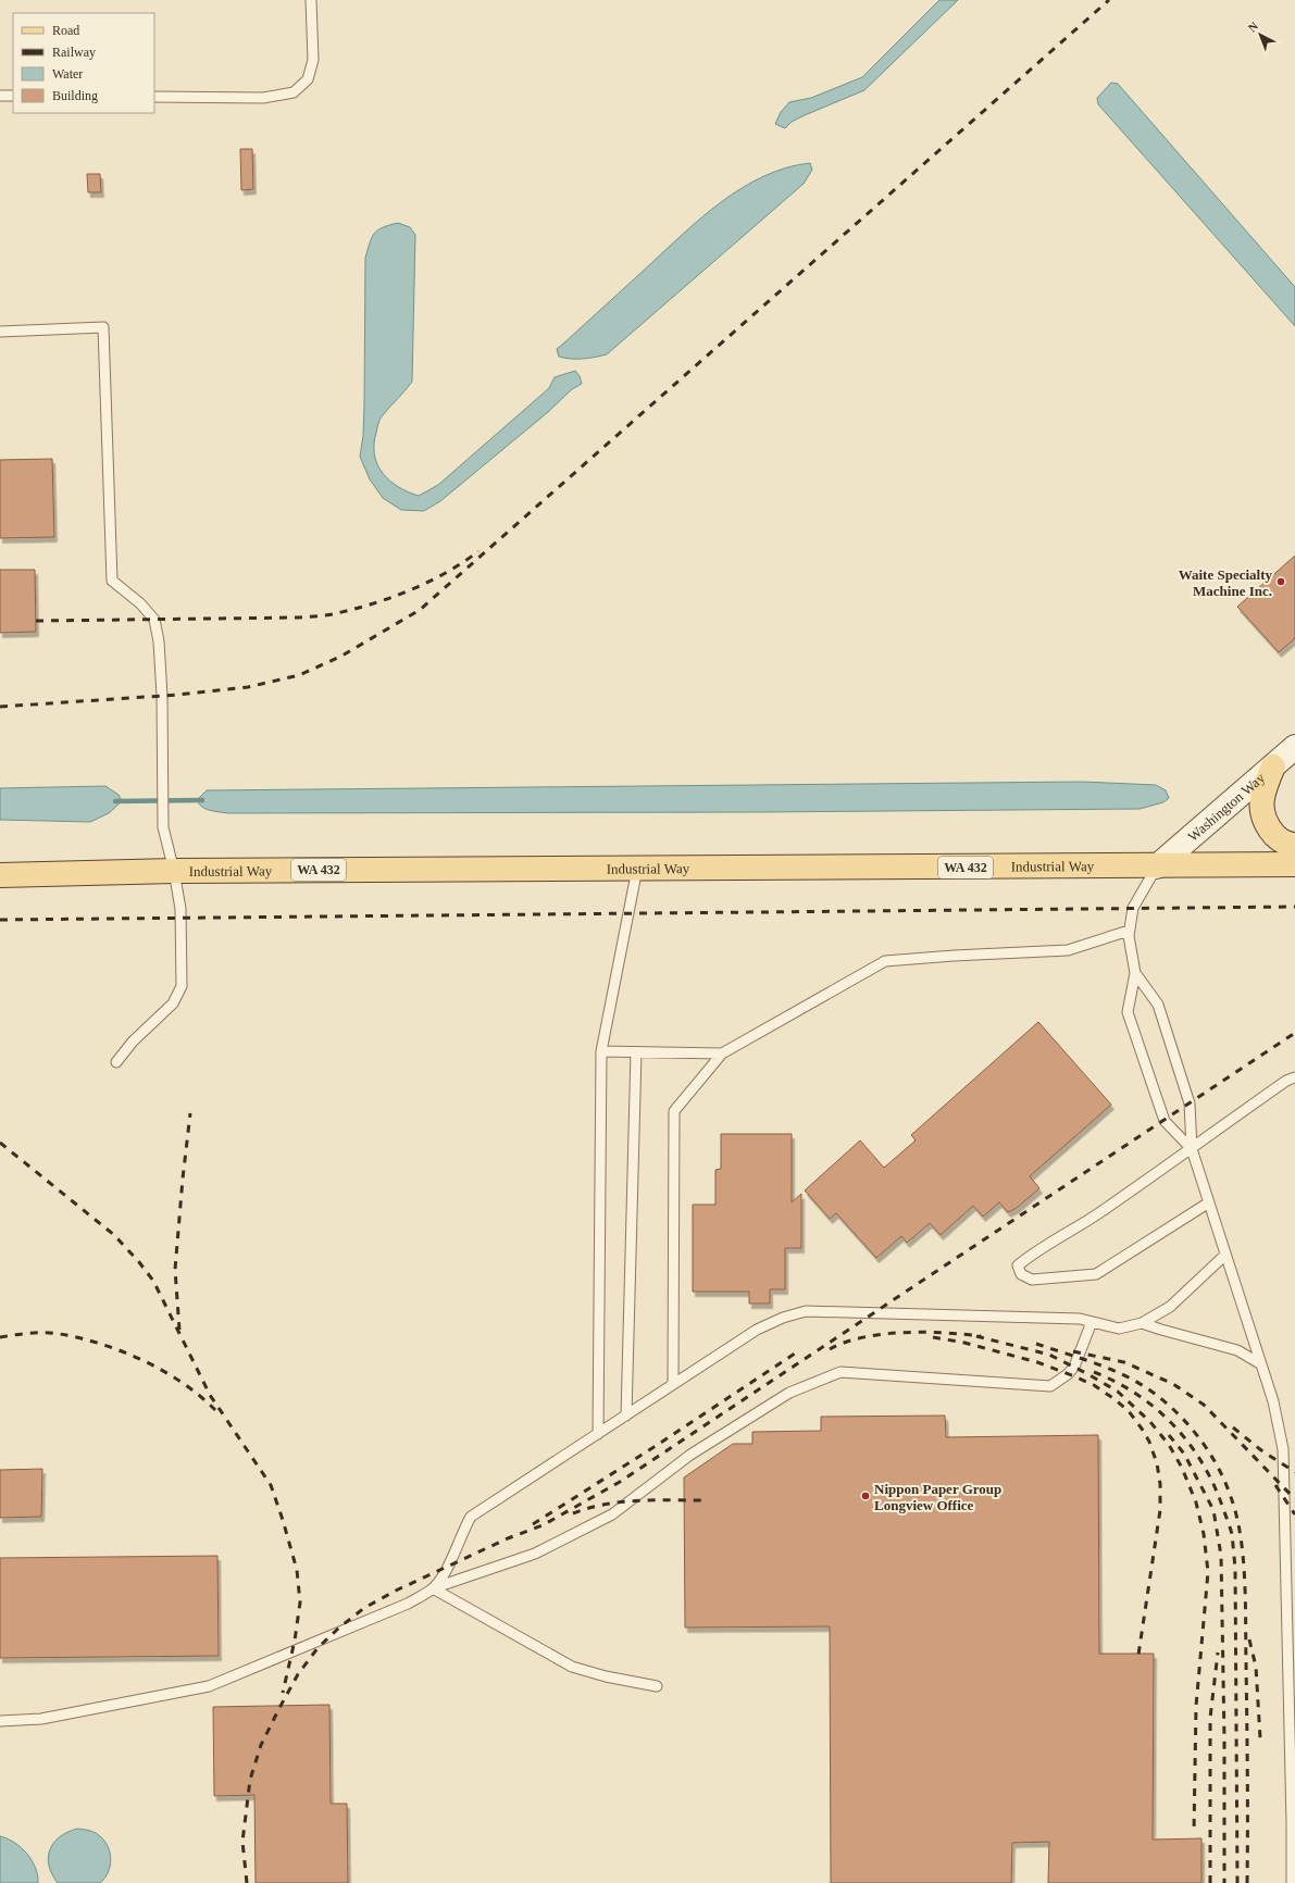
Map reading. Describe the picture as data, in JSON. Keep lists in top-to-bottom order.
{
  "streets": {
    "main road": ["Washington Way", "WA 432", "Industrial Way"]
  },
  "crossings": [
    ["Washington Way", "Industrial Way"]
  ],
  "places": ["Waite Specialty Machine Inc.", "Nippon Paper Group Longview Office"],
  "legend": [
    "Road",
    "Railway",
    "Water",
    "Building"
  ],
  "north": "top left"
}
